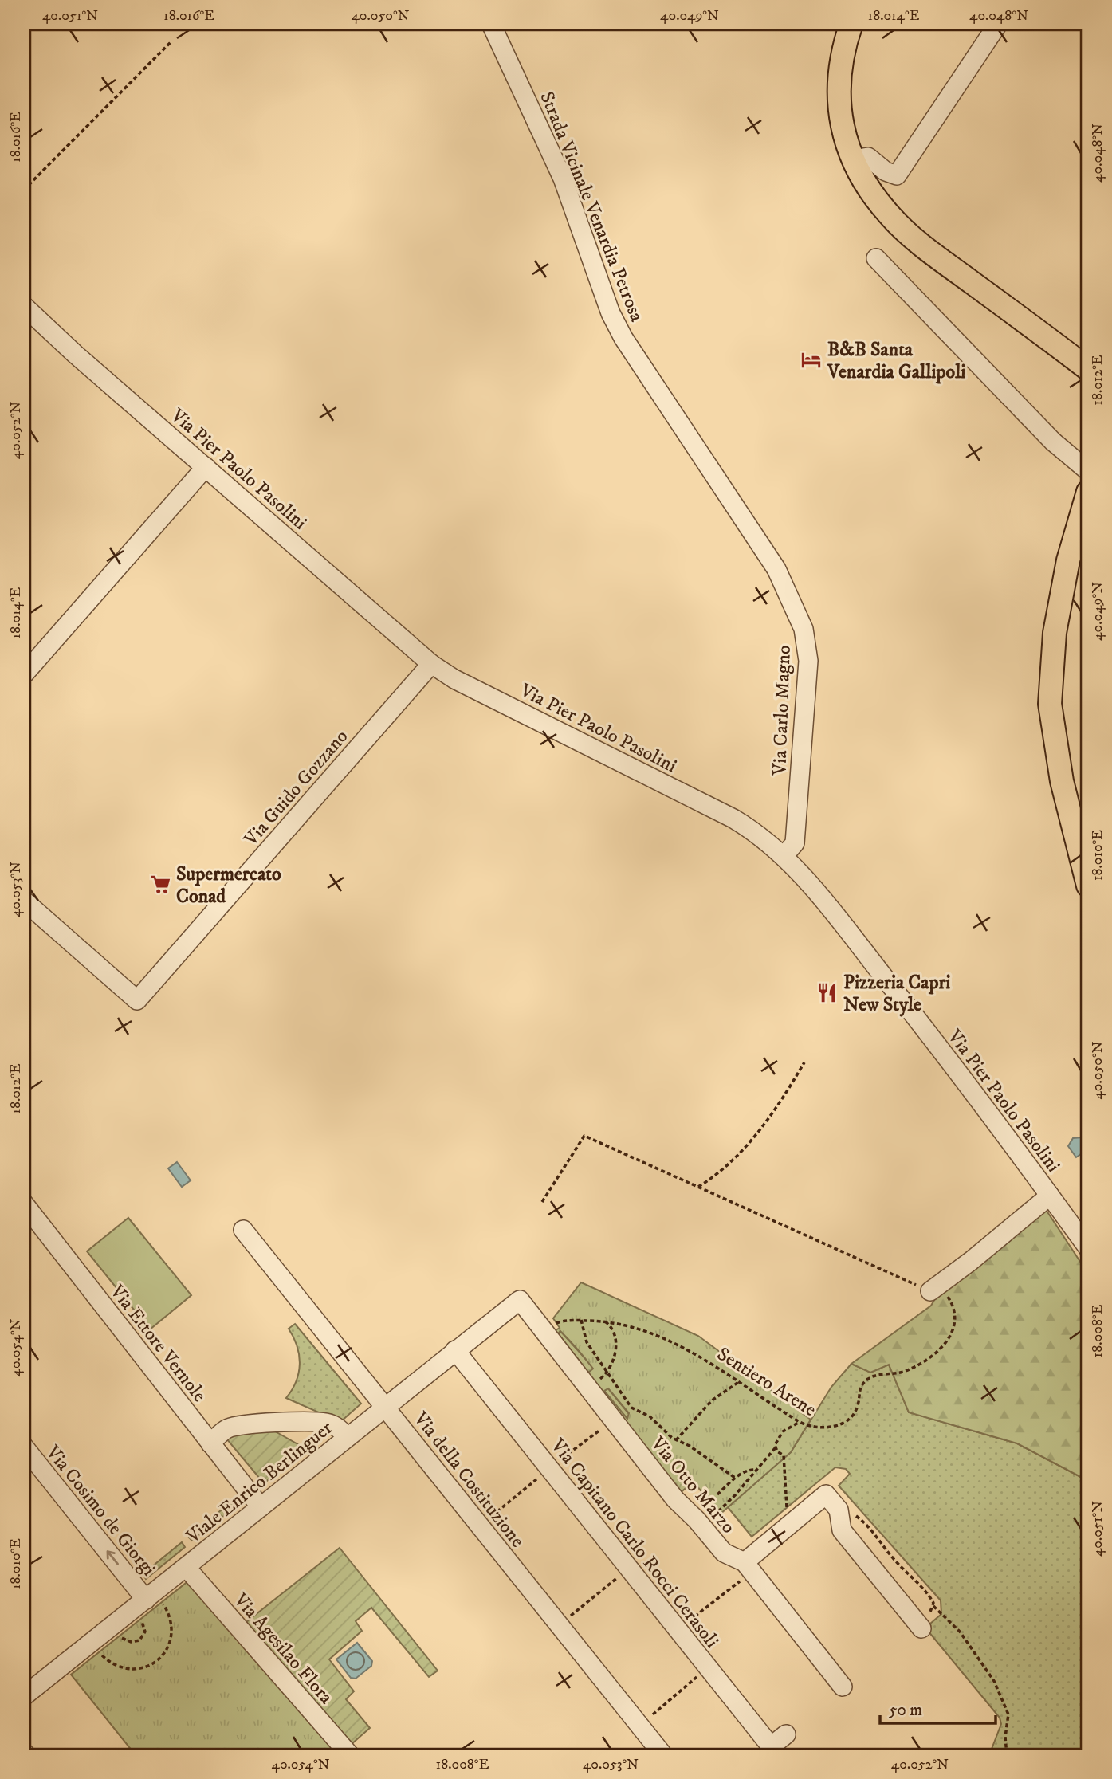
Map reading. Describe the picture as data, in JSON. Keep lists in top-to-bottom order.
{
  "streets": {
    "street": [
      "Strada Vicinale Venardia Petrosa",
      "Via Pier Paolo Pasolini",
      "Via Carlo Magno",
      "Via Guido Gozzano",
      "Via Ettore Vernole",
      "Via della Costituzione",
      "Viale Enrico Berlinguer",
      "Via Otto Marzo",
      "Via Cosimo de Giorgi",
      "Via Capitano Carlo Rocci Cerasoli",
      "Via Agesilao Flora"
    ],
    "path": ["Sentiero Arene"]
  },
  "crossings": [
    ["Strada Vicinale Venardia Petrosa", "Via Carlo Magno"],
    ["Via Pier Paolo Pasolini", "Via Carlo Magno"],
    ["Via Pier Paolo Pasolini", "Via Guido Gozzano"],
    ["Via Ettore Vernole", "Viale Enrico Berlinguer"],
    ["Sentiero Arene", "Via Otto Marzo"],
    ["Via della Costituzione", "Viale Enrico Berlinguer"],
    ["Viale Enrico Berlinguer", "Via Otto Marzo"],
    ["Viale Enrico Berlinguer", "Via Cosimo de Giorgi"],
    ["Viale Enrico Berlinguer", "Via Capitano Carlo Rocci Cerasoli"],
    ["Viale Enrico Berlinguer", "Via Agesilao Flora"]
  ],
  "one_way": ["Via Cosimo de Giorgi"],
  "places": {
    "hotel": ["B&B Santa Venardia Gallipoli"],
    "supermarket": ["Supermercato Conad"],
    "restaurant": ["Pizzeria Capri New Style"]
  },
  "scale_bar": "50 m",
  "coordinates": [
    "40.051°N",
    "18.016°E",
    "40.050°N",
    "40.049°N",
    "18.014°E",
    "40.048°N",
    "18.012°E",
    "40.052°N",
    "18.010°E",
    "40.053°N",
    "18.008°E",
    "40.054°N"
  ]
}
